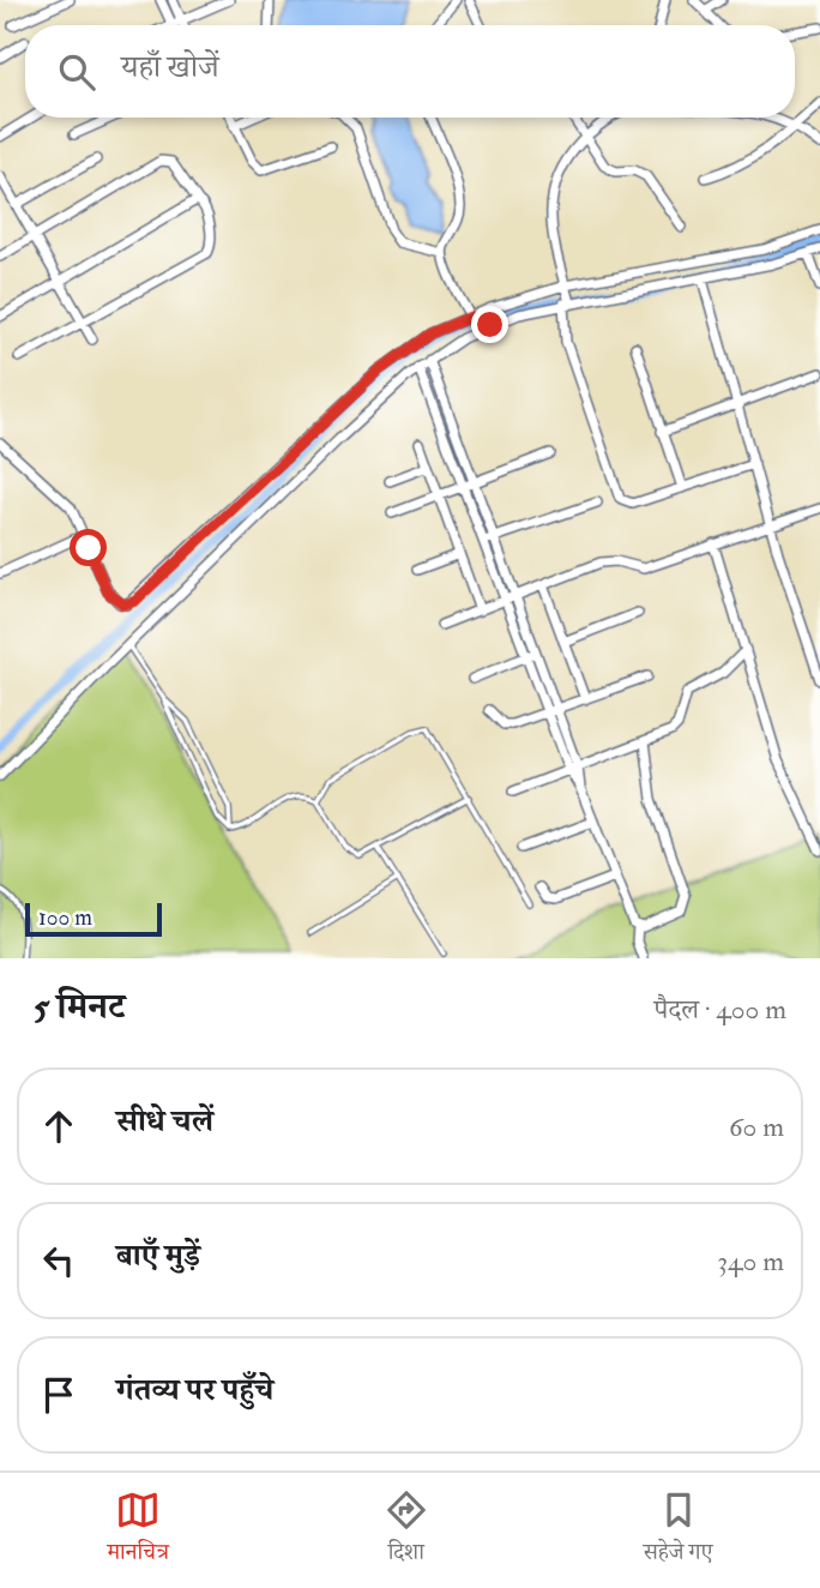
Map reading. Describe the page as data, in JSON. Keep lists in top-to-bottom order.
{
  "scale_bar": "100 m",
  "page": {
    "search": "यहाँ खोजें",
    "scale": "100 m",
    "heading": ["5 मिनट", "पैदल · 400 m"],
    "list": [
      ["सीधे चलें", "60 m"],
      ["बाएँ मुड़ें", "340 m"],
      "गंतव्य पर पहुँचे"
    ],
    "nav": ["मानचित्र", "दिशा", "सहेजे गए"]
  }
}
